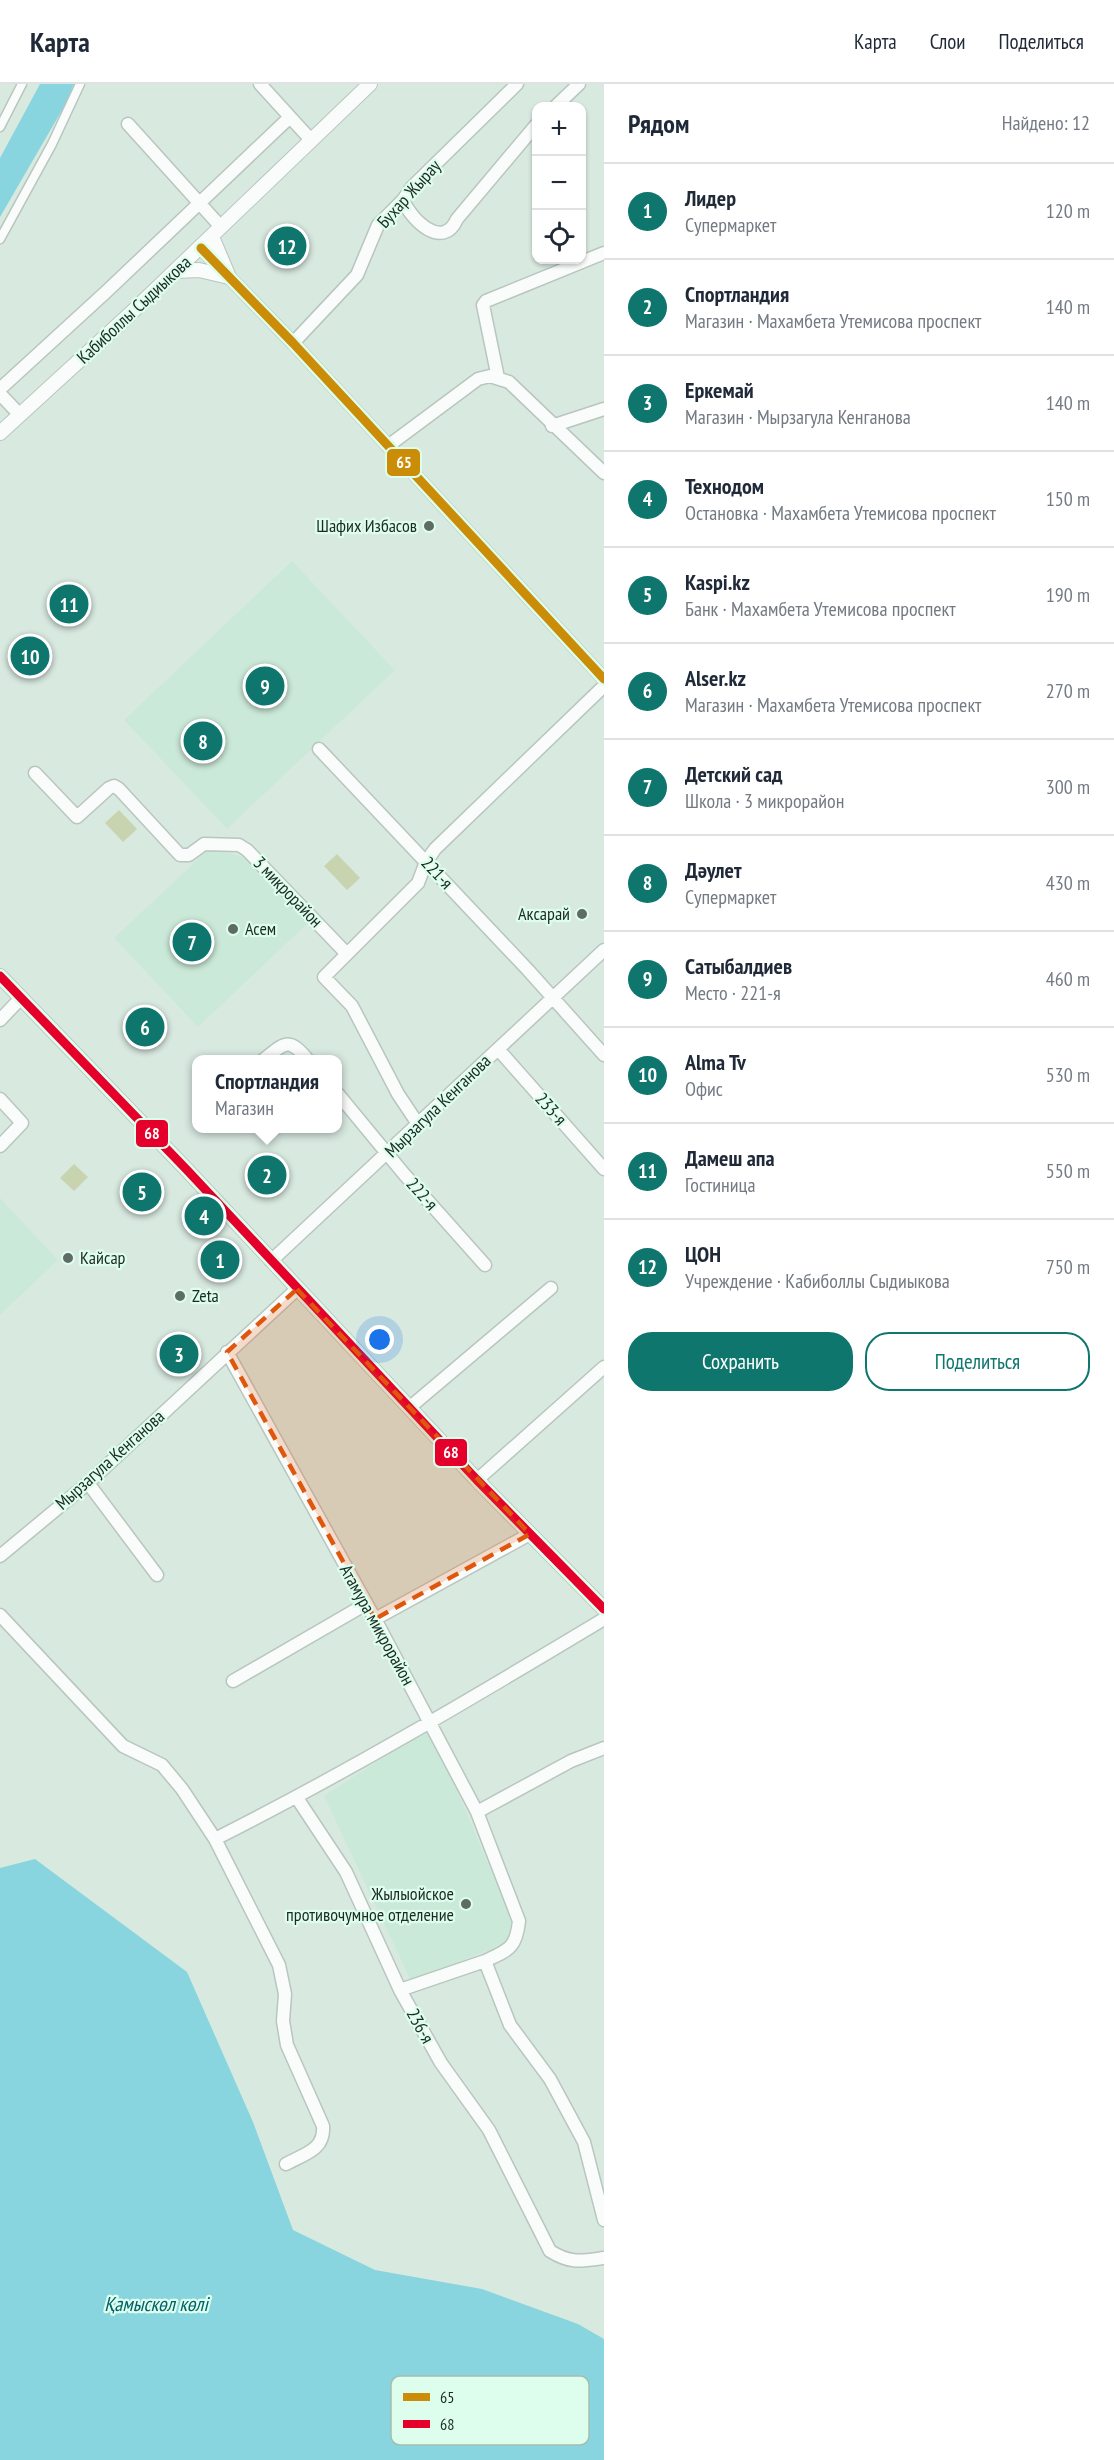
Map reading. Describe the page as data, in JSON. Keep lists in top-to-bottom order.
{
  "streets": {
    "street": [
      "Бухар Жырау",
      "Кабиболлы Сыдиыкова",
      "221-я",
      "3 микрорайон",
      "Мырзагула Кенганова",
      "233-я",
      "222-я",
      "Атамура микрорайон",
      "236-я"
    ]
  },
  "crossings": [
    ["221-я", "Мырзагула Кенганова"],
    ["Мырзагула Кенганова", "233-я"],
    ["Мырзагула Кенганова", "222-я"],
    ["Мырзагула Кенганова", "Атамура микрорайон"]
  ],
  "water": ["Қамыскөл көлі"],
  "places": [
    "Шафих Избасов",
    "Аксарай",
    "Асем",
    "Кайсар",
    "Zeta",
    "Жылыойское противочумное отделение"
  ],
  "lines": ["transit line 65", "transit line 68"],
  "legend": ["65", "68"],
  "page": {
    "header": "Карта",
    "nav": ["Карта", "Слои", "Поделиться"],
    "heading": ["Рядом", "Найдено: 12"],
    "map_buttons": ["+", "−"],
    "list": [
      {
        "mark": "1",
        "name": "Лидер",
        "note": "Супермаркет",
        "value": "120 m"
      },
      {
        "mark": "2",
        "name": "Спортландия",
        "note": "Магазин · Махамбета Утемисова проспект",
        "value": "140 m"
      },
      {
        "mark": "3",
        "name": "Еркемай",
        "note": "Магазин · Мырзагула Кенганова",
        "value": "140 m"
      },
      {
        "mark": "4",
        "name": "Технодом",
        "note": "Остановка · Махамбета Утемисова проспект",
        "value": "150 m"
      },
      {
        "mark": "5",
        "name": "Kaspi.kz",
        "note": "Банк · Махамбета Утемисова проспект",
        "value": "190 m"
      },
      {
        "mark": "6",
        "name": "Alser.kz",
        "note": "Магазин · Махамбета Утемисова проспект",
        "value": "270 m"
      },
      {
        "mark": "7",
        "name": "Детский сад",
        "note": "Школа · 3 микрорайон",
        "value": "300 m"
      },
      {
        "mark": "8",
        "name": "Дәулет",
        "note": "Супермаркет",
        "value": "430 m"
      },
      {
        "mark": "9",
        "name": "Сатыбалдиев",
        "note": "Место · 221-я",
        "value": "460 m"
      },
      {
        "mark": "10",
        "name": "Alma Tv",
        "note": "Офис",
        "value": "530 m"
      },
      {
        "mark": "11",
        "name": "Дамеш апа",
        "note": "Гостиница",
        "value": "550 m"
      },
      {
        "mark": "12",
        "name": "ЦОН",
        "note": "Учреждение · Кабиболлы Сыдиыкова",
        "value": "750 m"
      }
    ],
    "pins": [
      "12",
      "11",
      "10",
      "9",
      "8",
      "7",
      "6",
      "2",
      "5",
      "4",
      "1",
      "3"
    ],
    "popup": ["Спортландия", "Магазин"],
    "buttons": ["Сохранить", "Поделиться"]
  }
}
